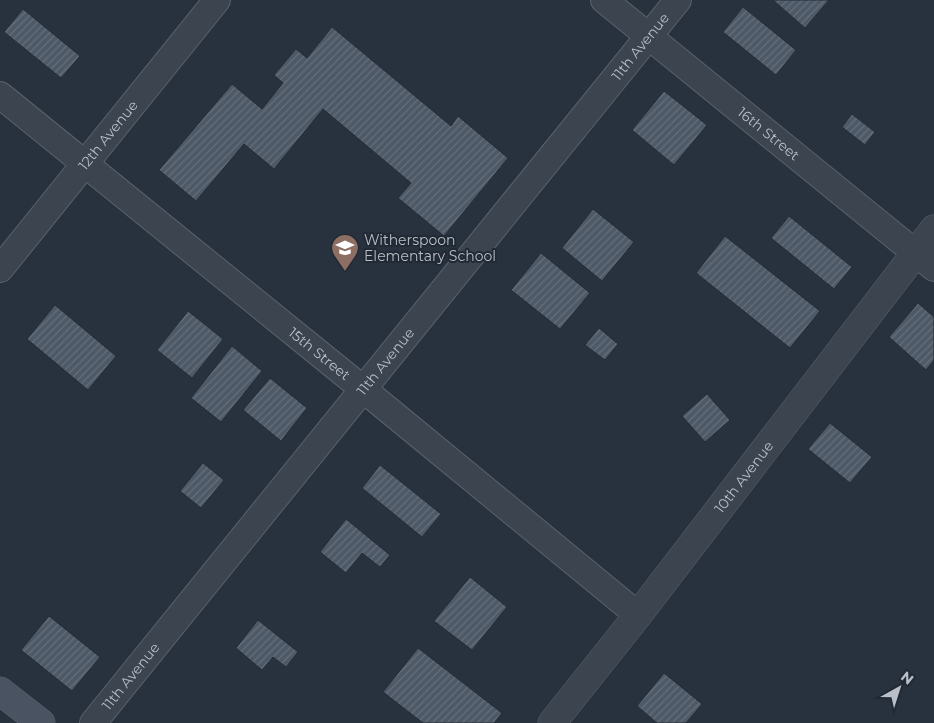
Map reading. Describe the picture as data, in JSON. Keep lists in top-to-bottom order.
{
  "streets": {
    "street": [
      "11th Avenue",
      "16th Street",
      "12th Avenue",
      "15th Street",
      "10th Avenue"
    ]
  },
  "crossings": [
    ["11th Avenue", "16th Street"],
    ["11th Avenue", "15th Street"],
    ["16th Street", "10th Avenue"],
    ["12th Avenue", "15th Street"],
    ["15th Street", "10th Avenue"]
  ],
  "places": {
    "school or university": ["Witherspoon Elementary School"]
  },
  "north": "top right"
}
